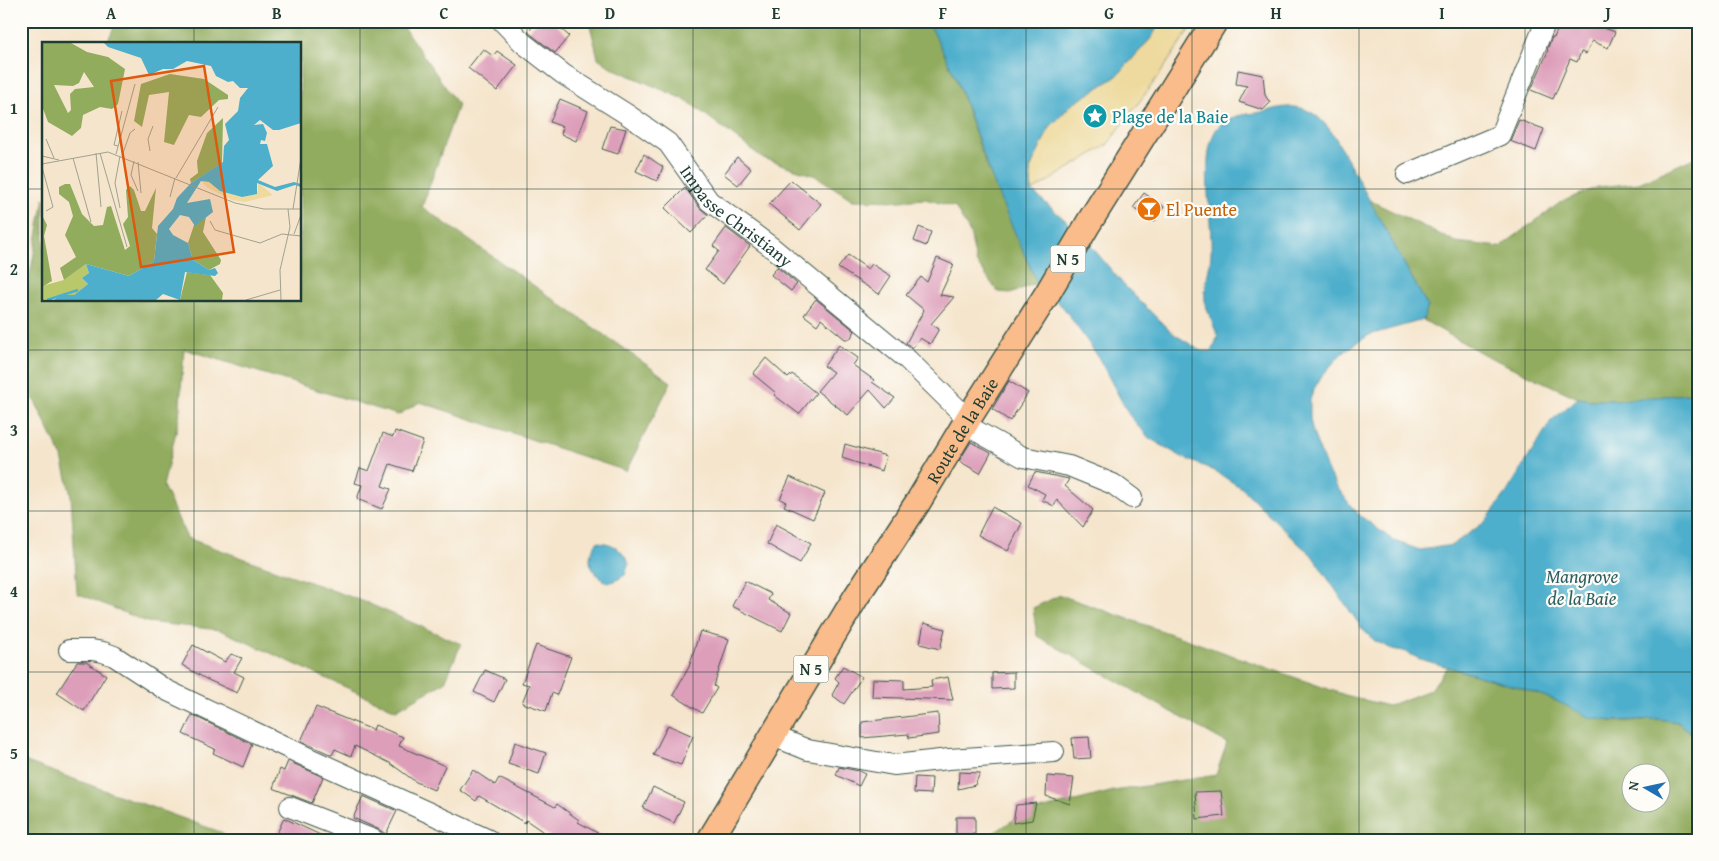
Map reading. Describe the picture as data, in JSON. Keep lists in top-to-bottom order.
{
  "streets": {
    "main road": ["N 5", "Route de la Baie"],
    "street": ["Impasse Christiany"]
  },
  "crossings": [
    ["Impasse Christiany", "Route de la Baie"]
  ],
  "water": ["Mangrove de la Baie"],
  "places": {
    "place": ["Plage de la Baie"],
    "bar": ["El Puente"]
  },
  "north": "left",
  "grid": {
    "columns": [
      "A",
      "B",
      "C",
      "D",
      "E",
      "F",
      "G",
      "H",
      "I",
      "J"
    ],
    "rows": [
      "1",
      "2",
      "3",
      "4",
      "5"
    ]
  }
}
